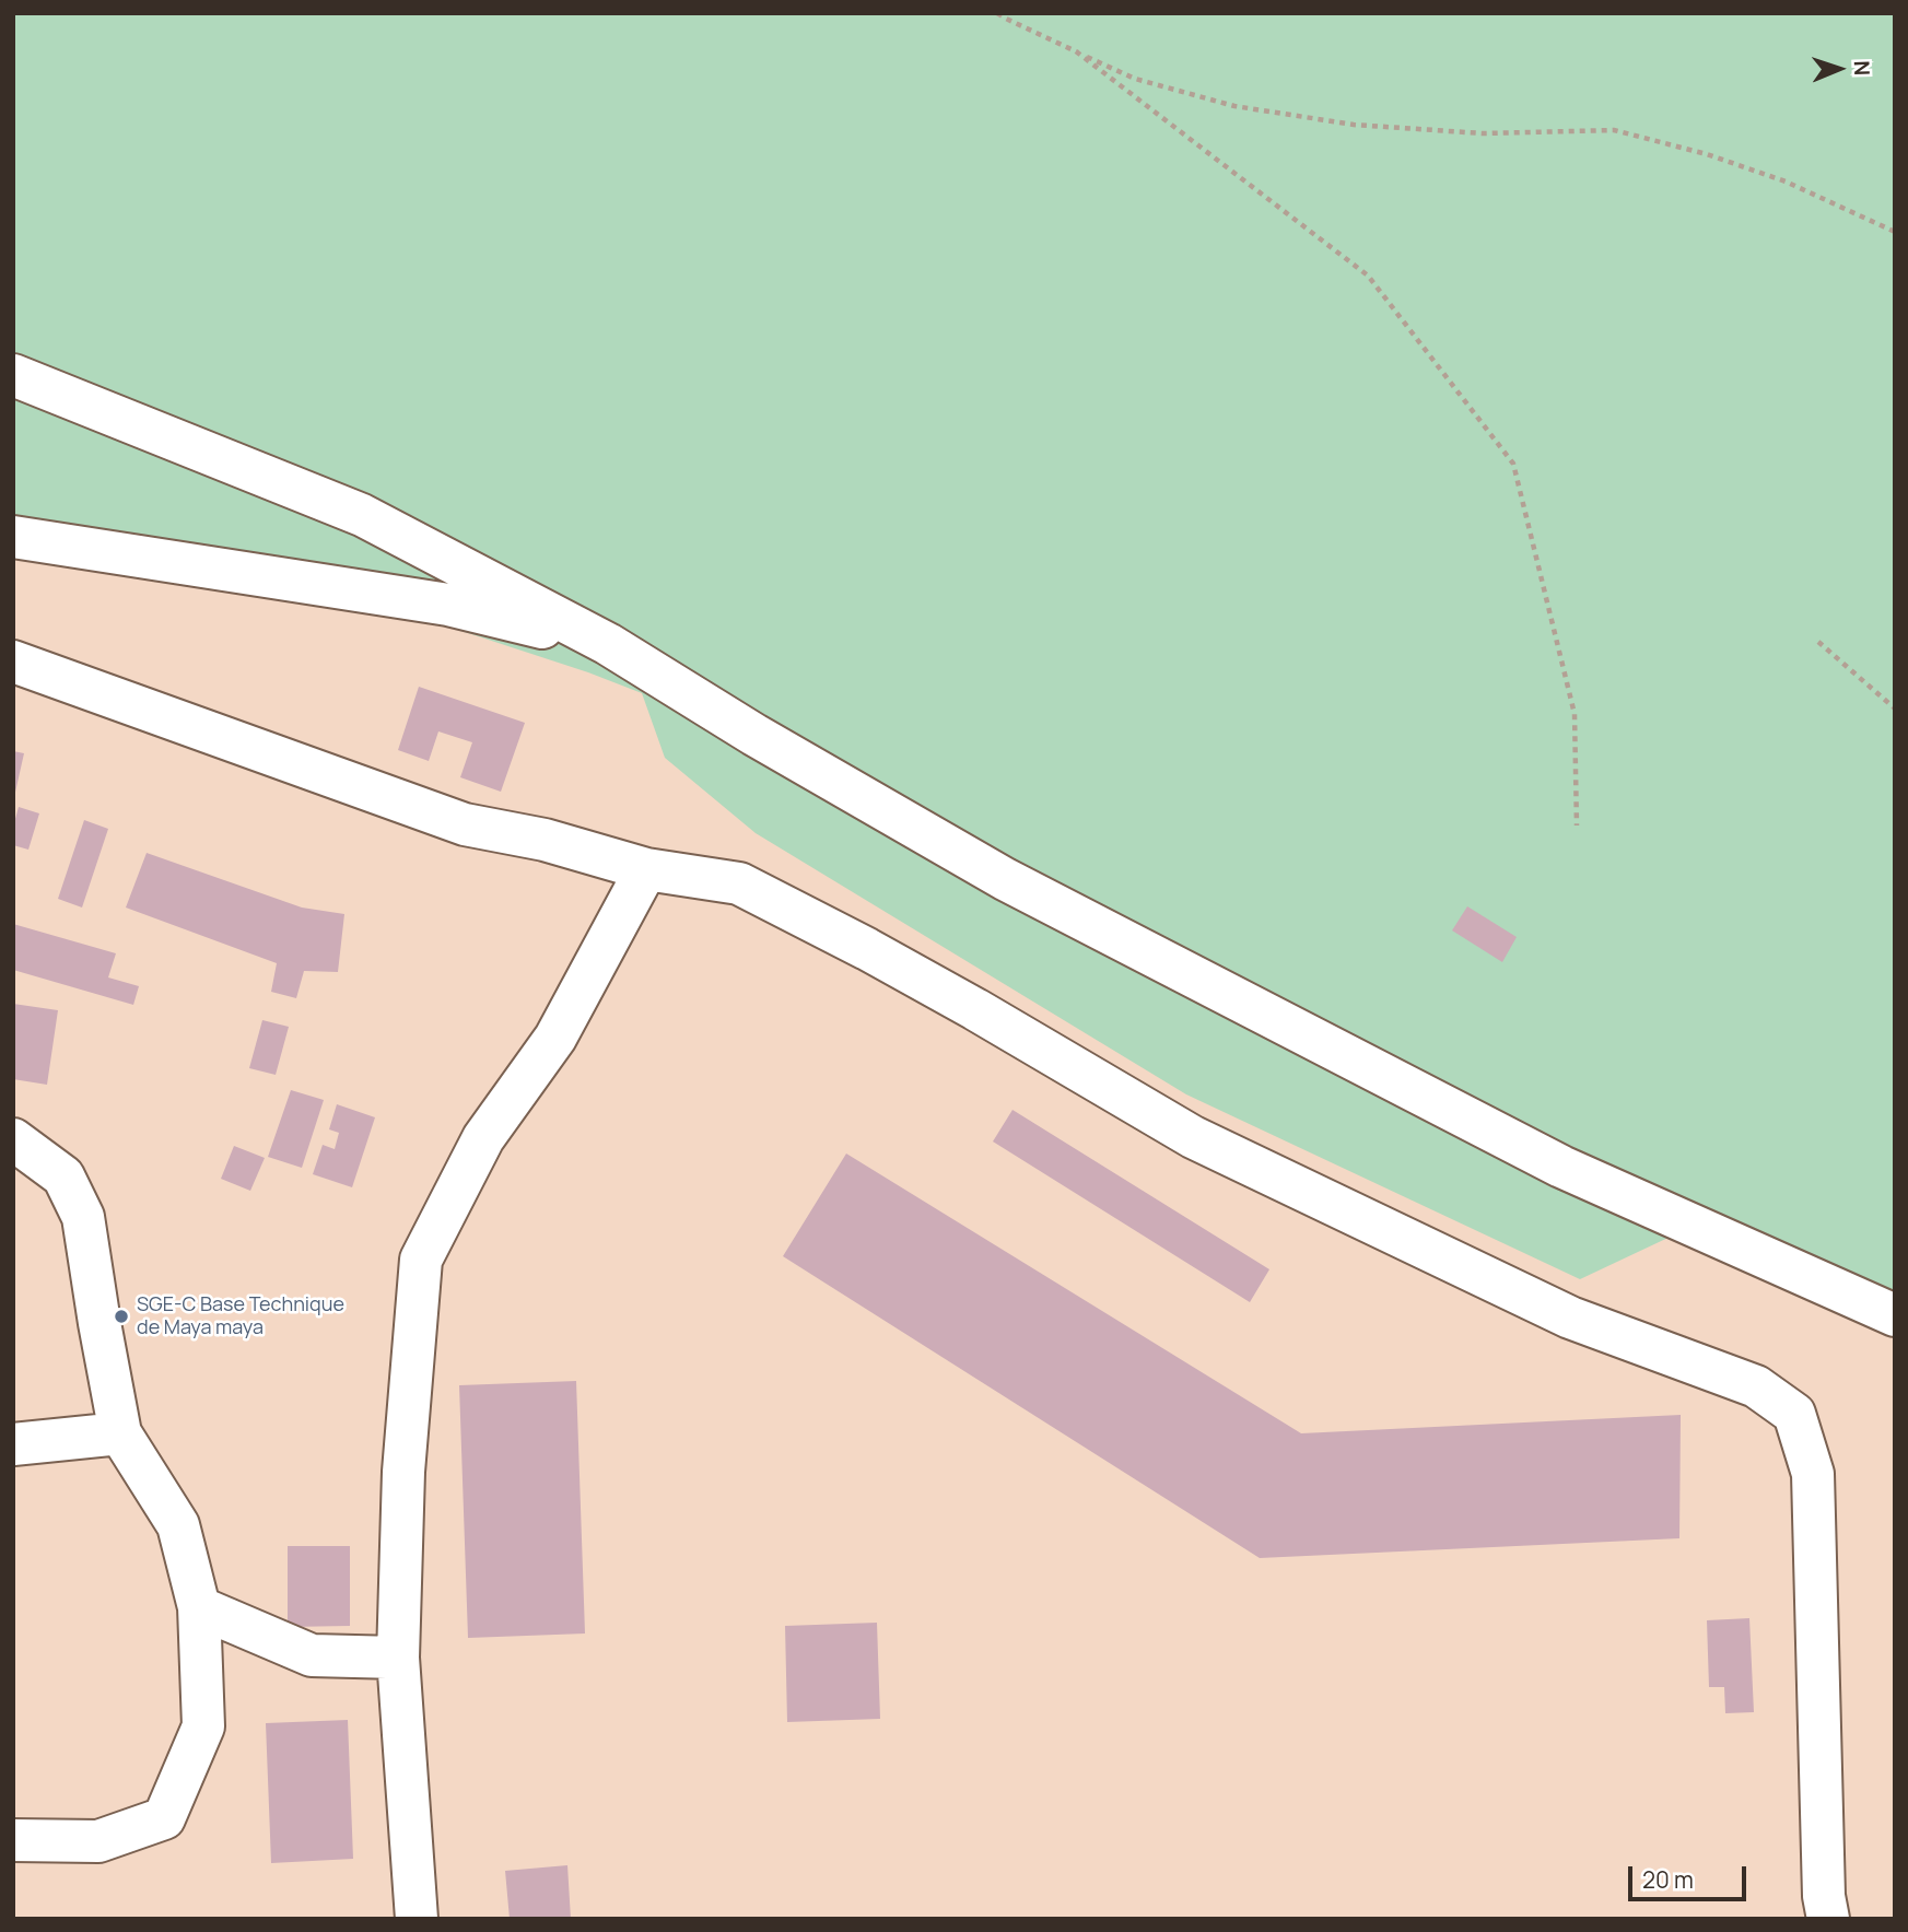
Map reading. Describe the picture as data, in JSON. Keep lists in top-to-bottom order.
{
  "places": ["SGE-C Base Technique de Maya maya"],
  "scale_bar": "20 m",
  "north": "right"
}
